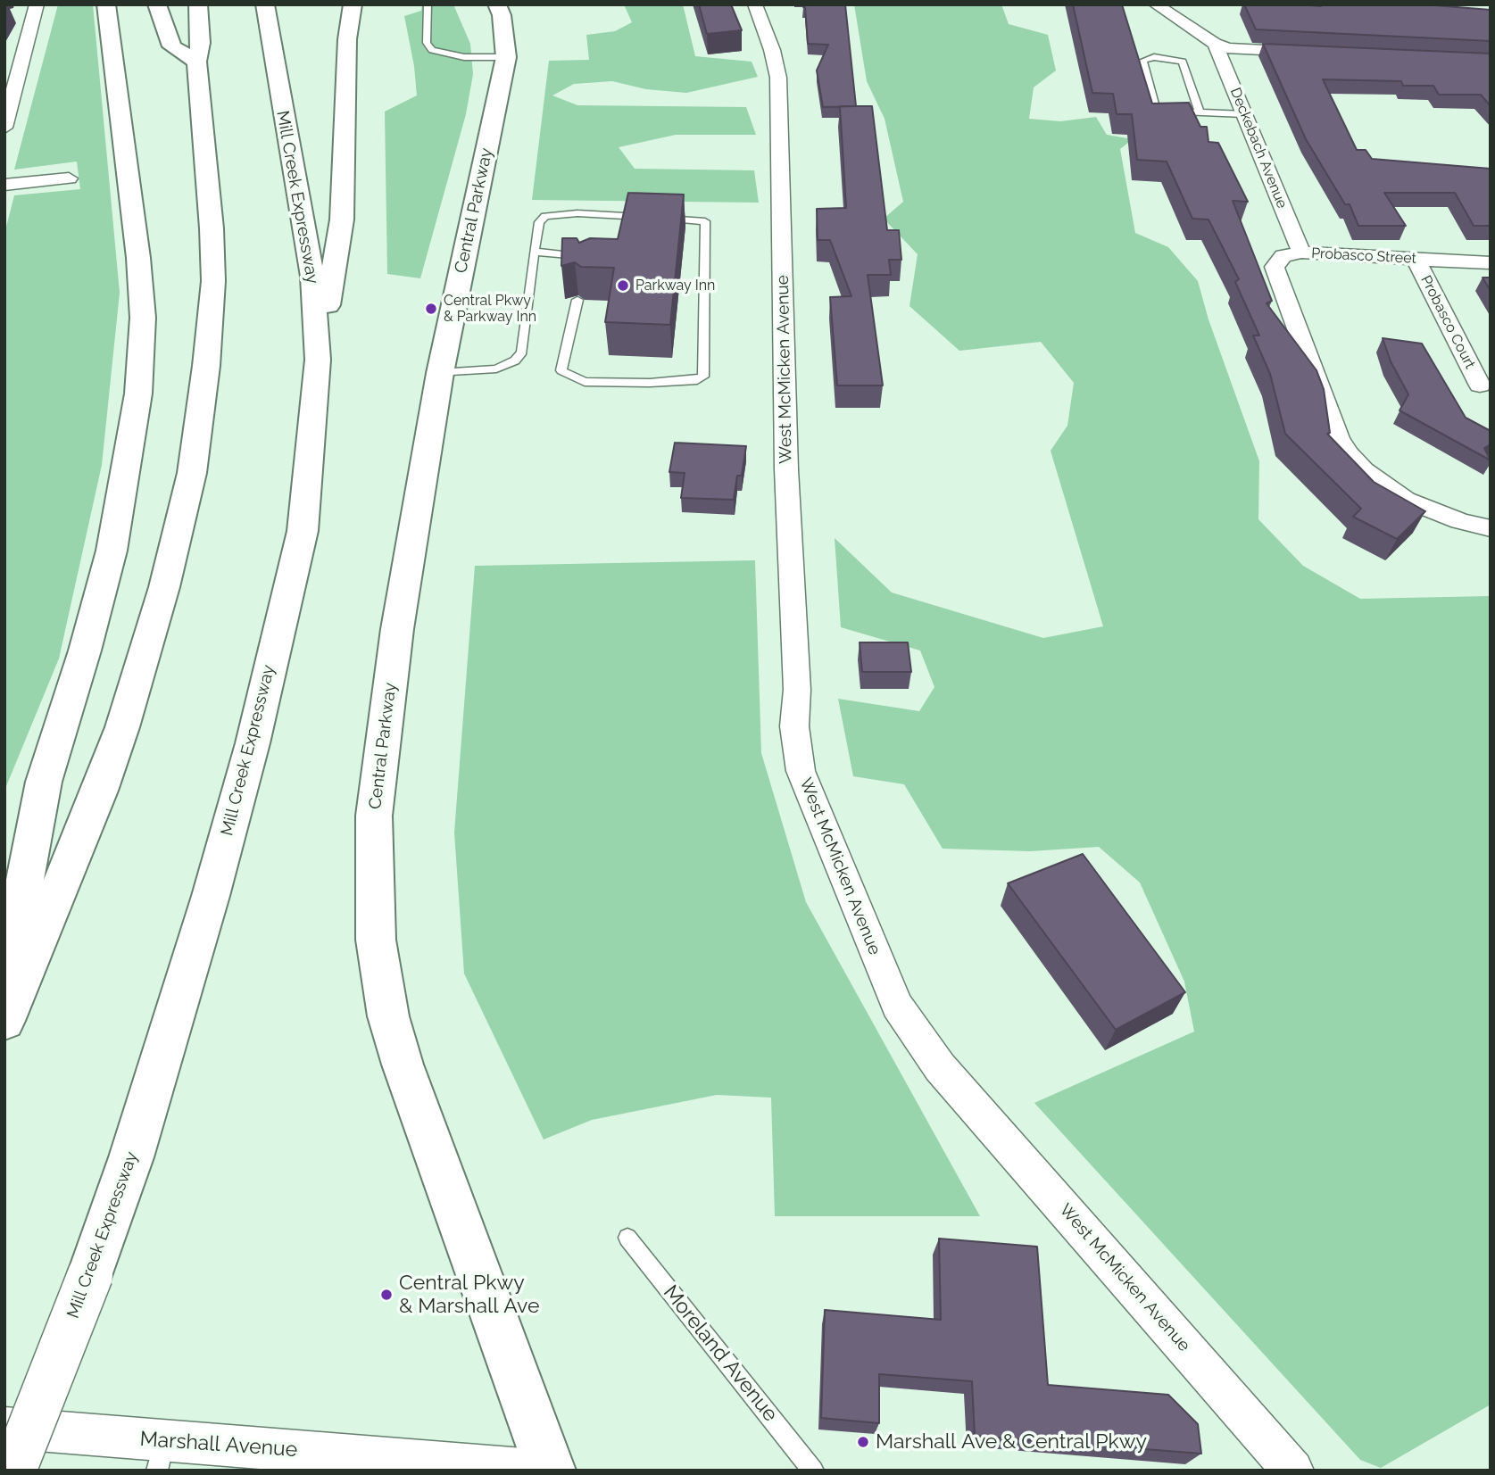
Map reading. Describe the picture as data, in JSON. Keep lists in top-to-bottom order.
{
  "streets": {
    "main road": ["Mill Creek Expressway", "Central Parkway"],
    "street": [
      "Deckebach Avenue",
      "Probasco Street",
      "Probasco Court",
      "West McMicken Avenue",
      "Marshall Avenue"
    ],
    "lane": ["Moreland Avenue"]
  },
  "crossings": [
    ["Deckebach Avenue", "Probasco Street"],
    ["Probasco Street", "Probasco Court"]
  ],
  "places": [
    "Parkway Inn",
    "Central Pkwy & Parkway Inn",
    "Central Pkwy & Marshall Ave",
    "Marshall Ave & Central Pkwy"
  ]
}
